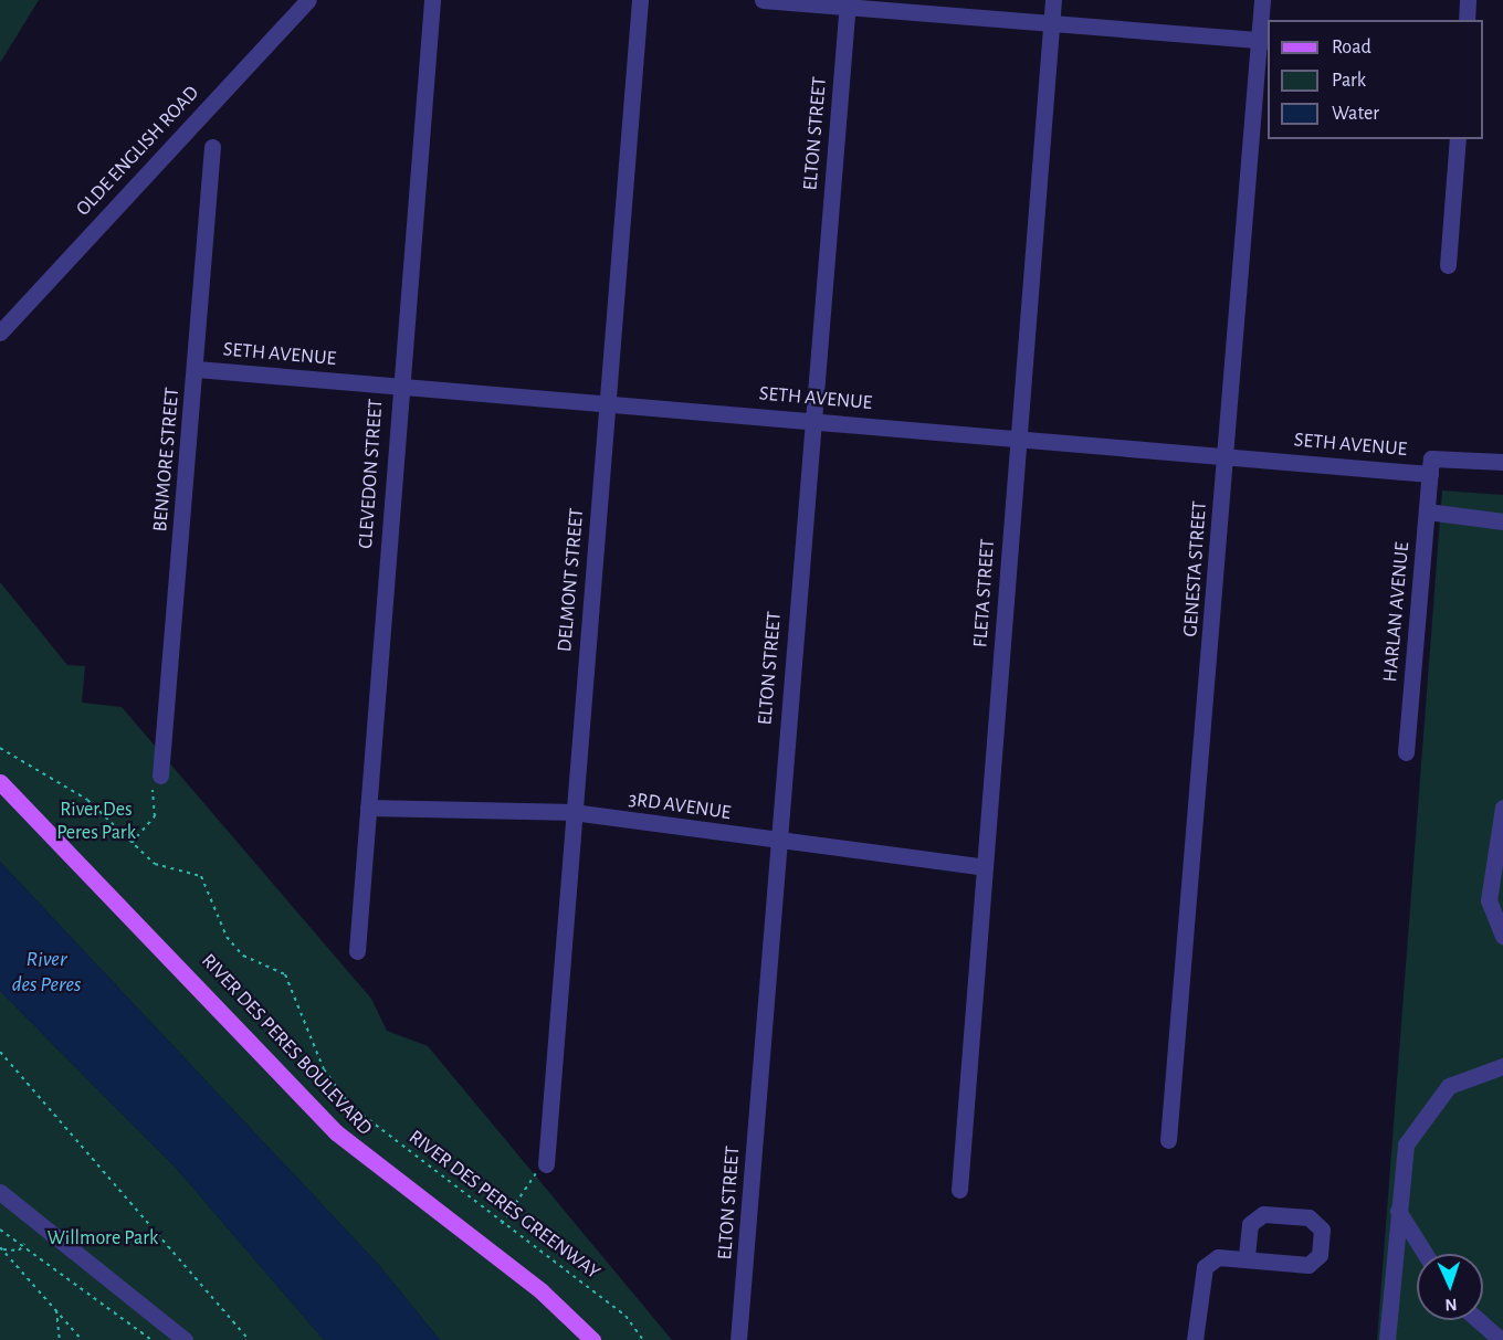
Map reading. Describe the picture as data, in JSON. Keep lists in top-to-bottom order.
{
  "streets": {
    "main road": ["RIVER DES PERES BOULEVARD"],
    "street": [
      "ELTON STREET",
      "OLDE ENGLISH ROAD",
      "SETH AVENUE",
      "BENMORE STREET",
      "CLEVEDON STREET",
      "GENESTA STREET",
      "DELMONT STREET",
      "FLETA STREET",
      "HARLAN AVENUE",
      "3RD AVENUE"
    ],
    "path": ["RIVER DES PERES GREENWAY"]
  },
  "crossings": [
    ["ELTON STREET", "SETH AVENUE"],
    ["ELTON STREET", "3RD AVENUE"],
    ["SETH AVENUE", "BENMORE STREET"],
    ["SETH AVENUE", "CLEVEDON STREET"],
    ["SETH AVENUE", "GENESTA STREET"],
    ["SETH AVENUE", "DELMONT STREET"],
    ["SETH AVENUE", "FLETA STREET"],
    ["SETH AVENUE", "HARLAN AVENUE"],
    ["CLEVEDON STREET", "3RD AVENUE"],
    ["DELMONT STREET", "3RD AVENUE"],
    ["FLETA STREET", "3RD AVENUE"]
  ],
  "water": ["River des Peres"],
  "parks": ["River Des Peres Park", "Willmore Park"],
  "legend": ["Road", "Park", "Water"],
  "north": "bottom"
}
